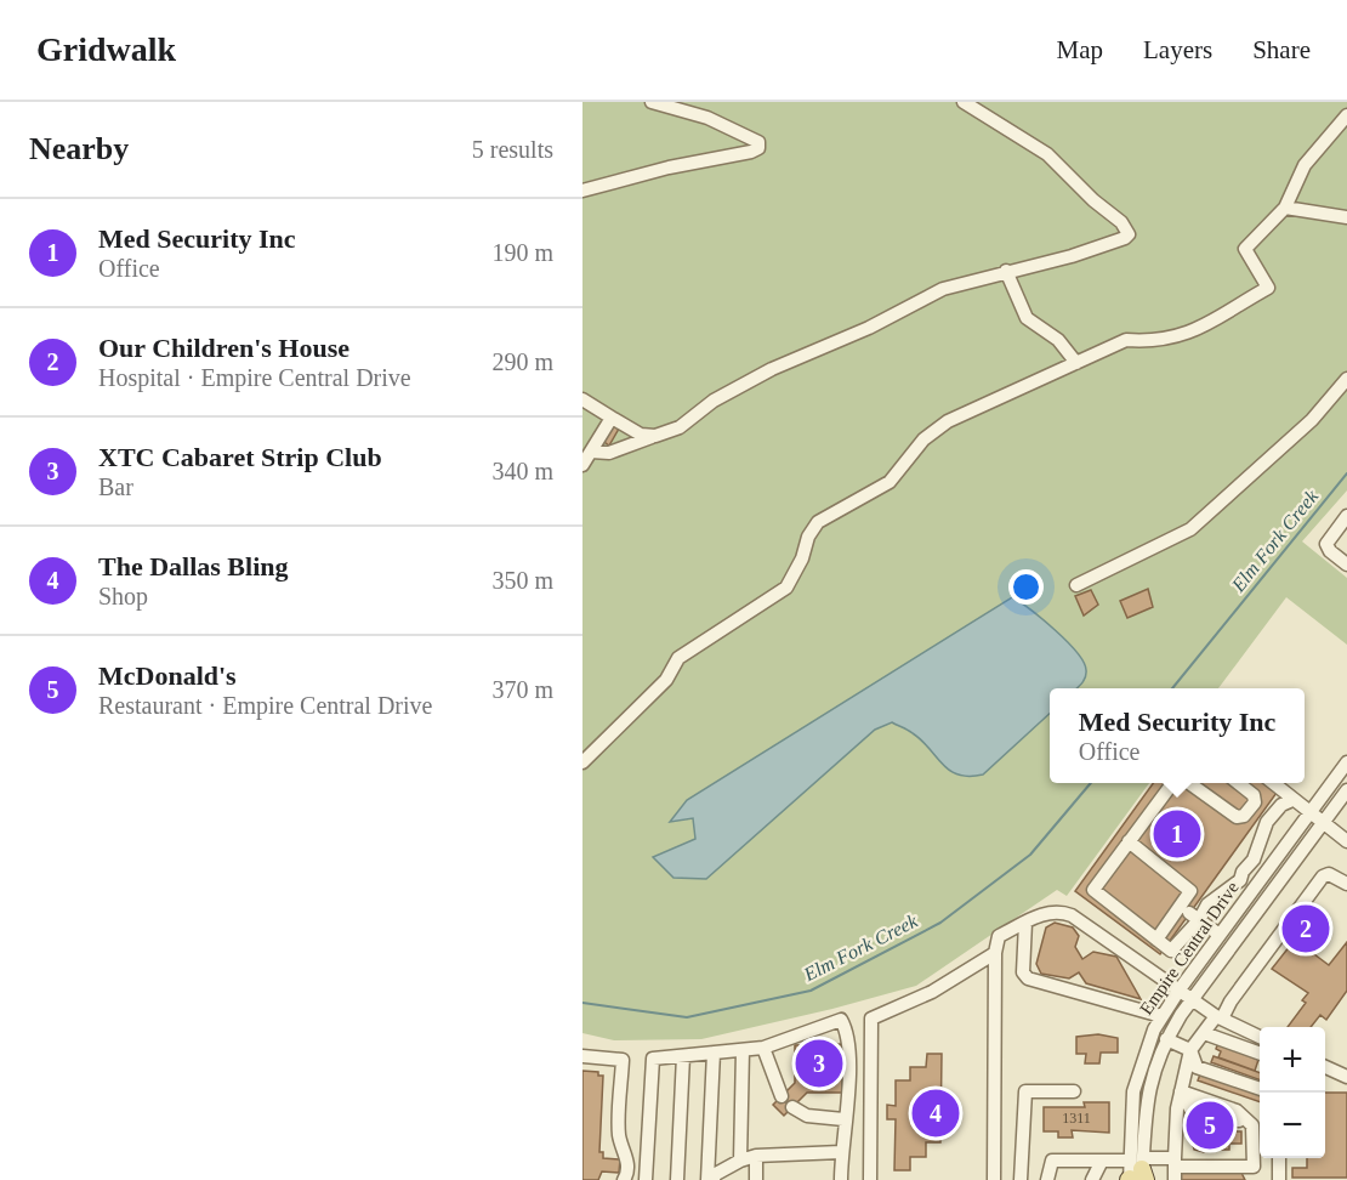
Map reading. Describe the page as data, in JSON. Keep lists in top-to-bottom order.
{
  "streets": {
    "street": ["Empire Central Drive"]
  },
  "water": ["Elm Fork Creek"],
  "house_numbers": ["1311"],
  "page": {
    "header": "Gridwalk",
    "nav": ["Map", "Layers", "Share"],
    "heading": ["Nearby", "5 results"],
    "list": [
      {
        "mark": "1",
        "name": "Med Security Inc",
        "note": "Office",
        "value": "190 m"
      },
      {
        "mark": "2",
        "name": "Our Children's House",
        "note": "Hospital · Empire Central Drive",
        "value": "290 m"
      },
      {
        "mark": "3",
        "name": "XTC Cabaret Strip Club",
        "note": "Bar",
        "value": "340 m"
      },
      {
        "mark": "4",
        "name": "The Dallas Bling",
        "note": "Shop",
        "value": "350 m"
      },
      {
        "mark": "5",
        "name": "McDonald's",
        "note": "Restaurant · Empire Central Drive",
        "value": "370 m"
      }
    ],
    "popup": ["Med Security Inc", "Office"],
    "pins": [
      "1",
      "2",
      "3",
      "4",
      "5"
    ],
    "map_buttons": ["+", "−"]
  }
}
